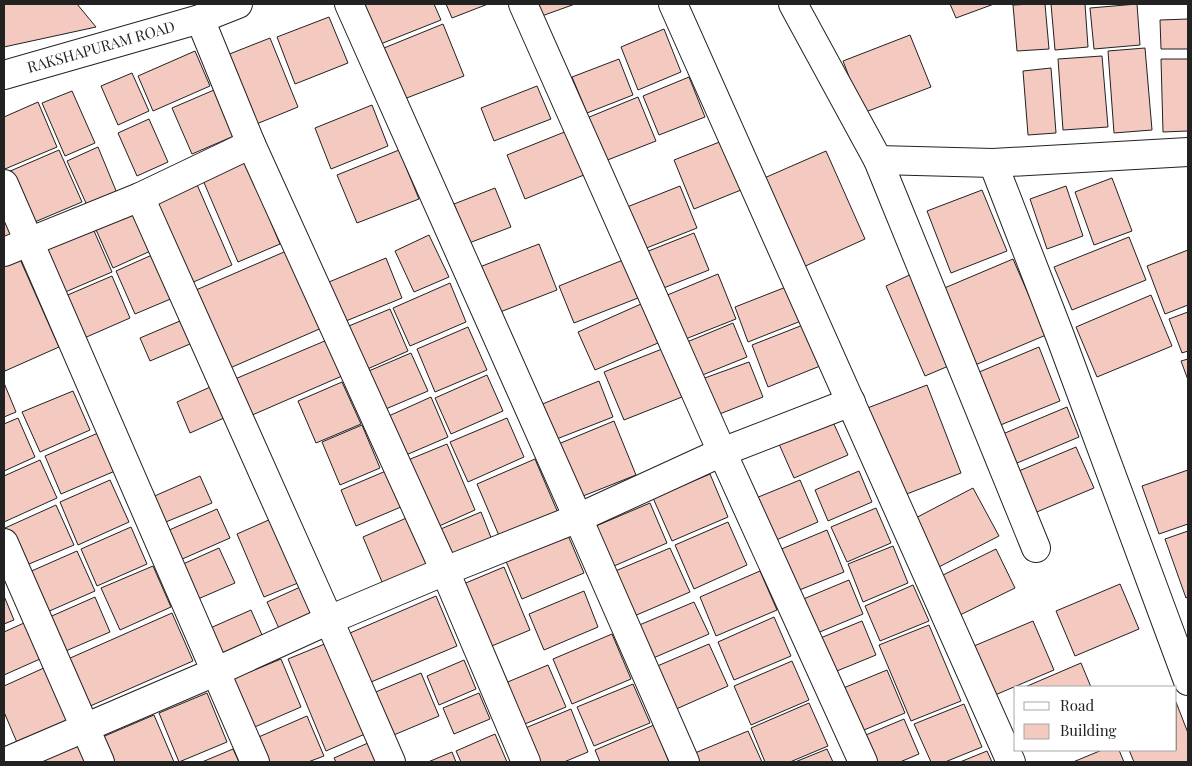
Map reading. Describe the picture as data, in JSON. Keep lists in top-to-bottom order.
{
  "streets": {
    "street": ["RAKSHAPURAM ROAD"]
  },
  "legend": ["Road", "Building"]
}
